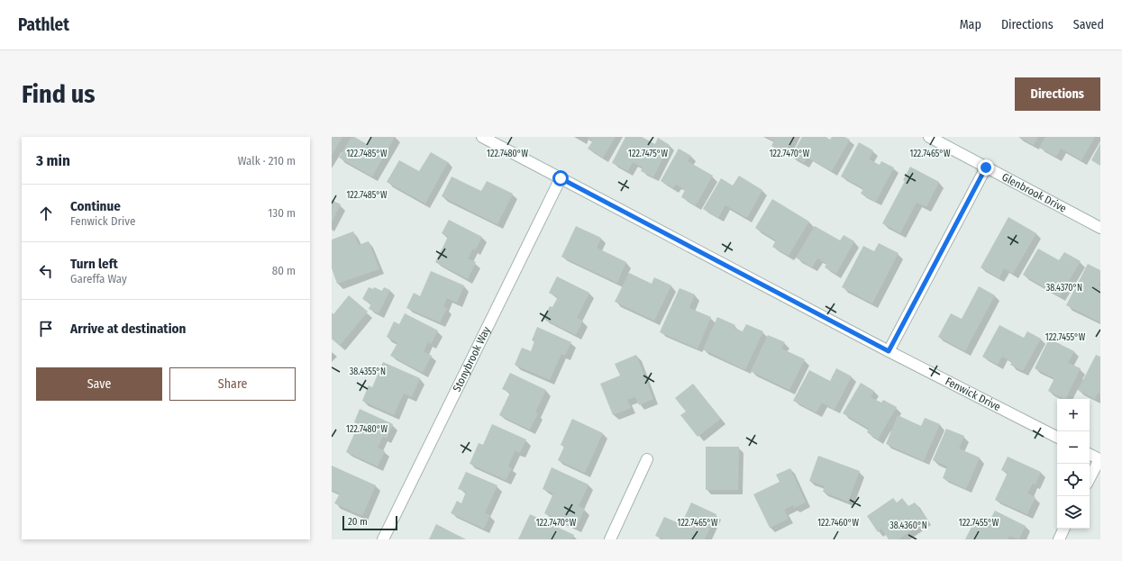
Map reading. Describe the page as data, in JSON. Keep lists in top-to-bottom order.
{
  "streets": {
    "street": ["Glenbrook Drive", "Stonybrook Way", "Fenwick Drive"]
  },
  "crossings": [
    ["Stonybrook Way", "Fenwick Drive"]
  ],
  "scale_bar": "20 m",
  "page": {
    "header": "Pathlet",
    "nav": ["Map", "Directions", "Saved"],
    "buttons": [
      "Directions",
      ["Save", "Share"]
    ],
    "title": "Find us",
    "heading": ["3 min", "Walk · 210 m"],
    "list": [
      ["Continue", "Fenwick Drive", "130 m"],
      ["Turn left", "Gareffa Way", "80 m"],
      "Arrive at destination"
    ],
    "map_buttons": ["+", "−"],
    "scale": "20 m"
  },
  "coordinates": [
    "122.7485°W",
    "122.7480°W",
    "122.7475°W",
    "122.7470°W",
    "122.7465°W",
    "38.4370°N",
    "122.7455°W",
    "38.4355°N",
    "122.7460°W",
    "38.4360°N"
  ]
}
